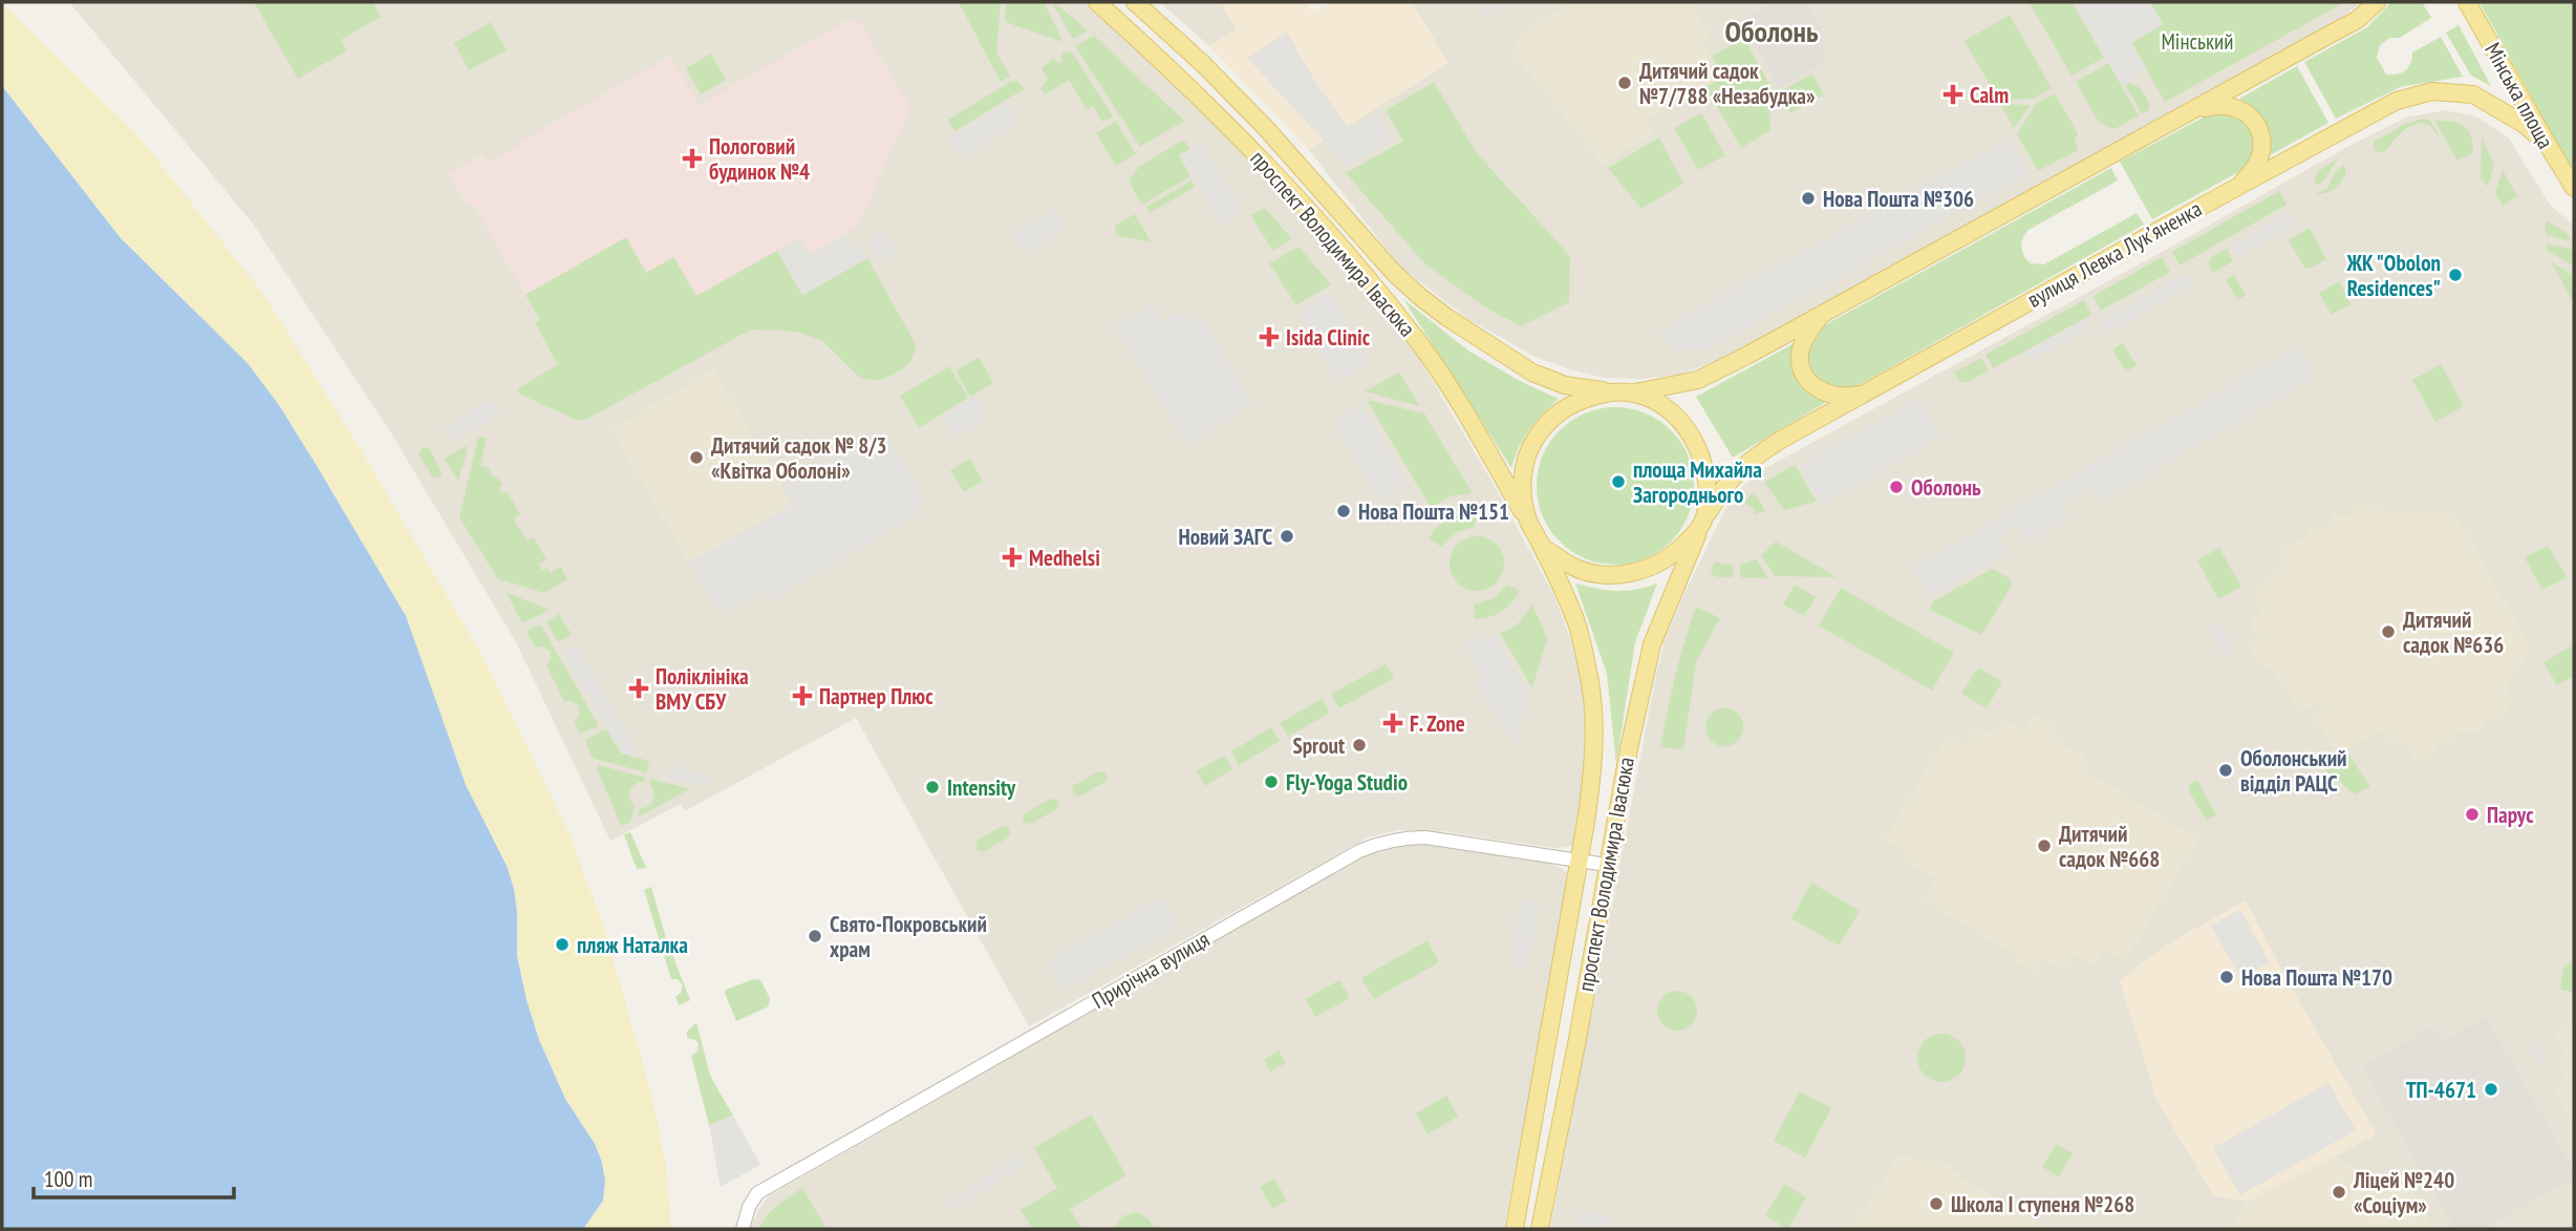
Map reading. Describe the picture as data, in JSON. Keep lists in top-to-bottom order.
{
  "streets": {
    "main road": ["Мінська площа", "проспект Володимира Івасюка", "вулиця Левка Лукʼяненка"],
    "street": ["Прирічна вулиця"]
  },
  "crossings": [
    ["Мінська площа", "вулиця Левка Лукʼяненка"],
    ["проспект Володимира Івасюка", "вулиця Левка Лукʼяненка"],
    ["проспект Володимира Івасюка", "Прирічна вулиця"]
  ],
  "districts": ["Оболонь"],
  "parks": ["Мінський"],
  "places": {
    "other": [
      "Дитячий садок №7/788 «Незабудка»",
      "Нова Пошта №306",
      "ЖК \"Obolon Residences\"",
      "Дитячий садок № 8/3 «Квітка Оболоні»",
      "площа Михайла Загороднього",
      "Оболонь",
      "Нова Пошта №151",
      "Новий ЗАГС",
      "Дитячий садок №636",
      "Sprout",
      "Оболонський відділ РАЦС",
      "Fly-Yoga Studio",
      "Intensity",
      "Парус",
      "Дитячий садок №668",
      "Свято-Покровський храм",
      "пляж Наталка",
      "Нова Пошта №170",
      "ТП-4671",
      "Ліцей №240 «Соціум»",
      "Школа І ступеня №268"
    ],
    "health": [
      "Calm",
      "Пологовий будинок №4",
      "Isida Clinic",
      "Medhelsi",
      "Поліклініка ВМУ СБУ",
      "Партнер Плюс",
      "F. Zone"
    ]
  },
  "scale_bar": "100 m"
}
